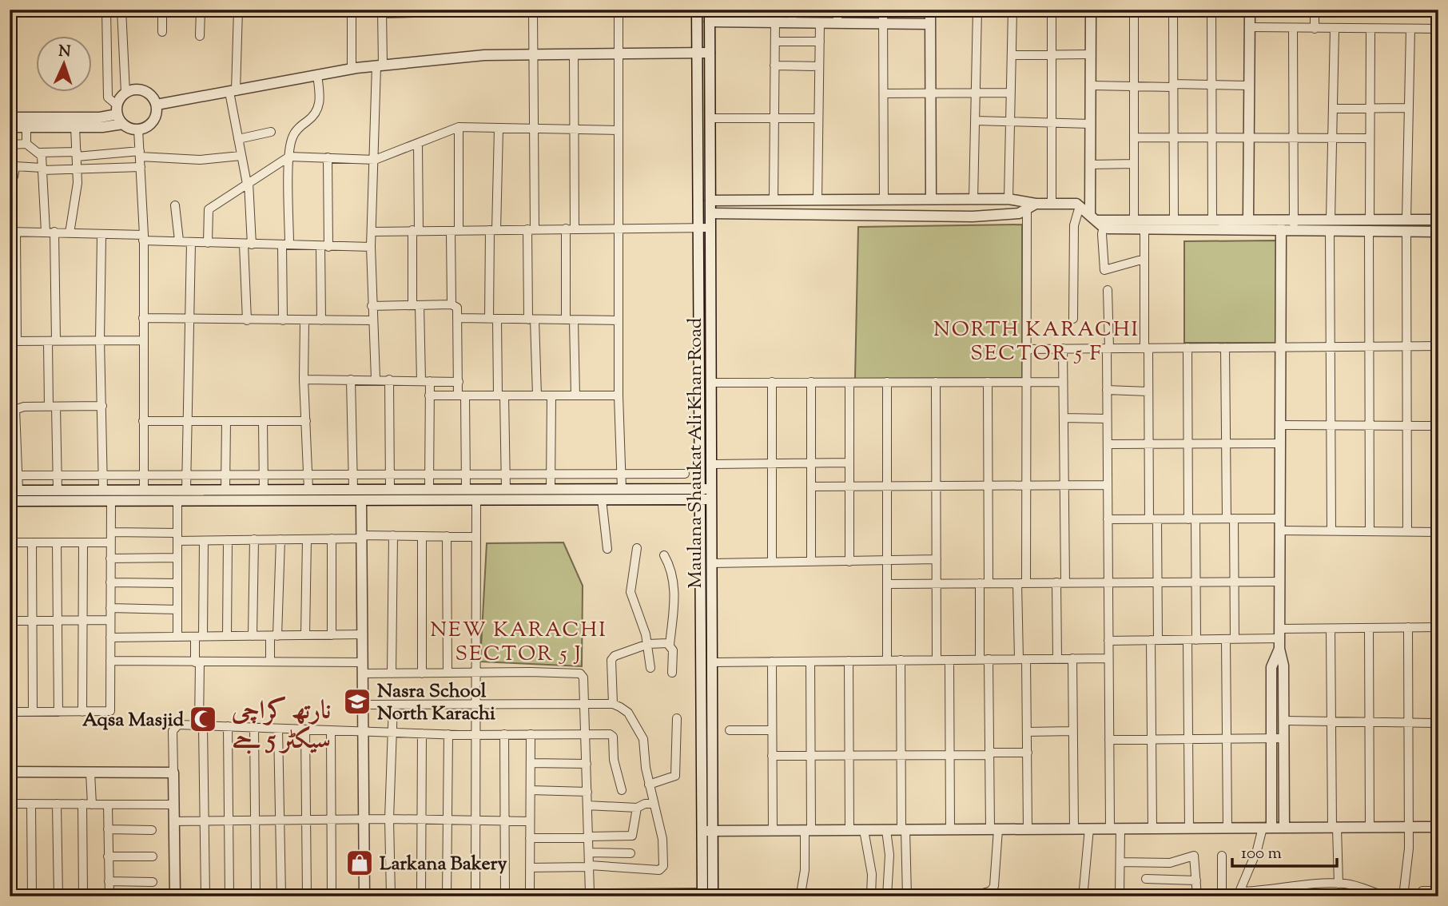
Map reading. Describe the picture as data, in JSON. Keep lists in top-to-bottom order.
{
  "streets": {
    "street": ["Maulana Shaukat Ali Khan Road"]
  },
  "districts": ["NORTH KARACHI SECTOR 5 F", "NEW KARACHI SECTOR 5 J", "نارتھ کراچی سیکٹر 5 جے"],
  "places": {
    "school or university": ["Nasra School North Karachi"],
    "mosque": ["Aqsa Masjid"],
    "shop": ["Larkana Bakery"]
  },
  "scale_bar": "100 m",
  "north": "top"
}
